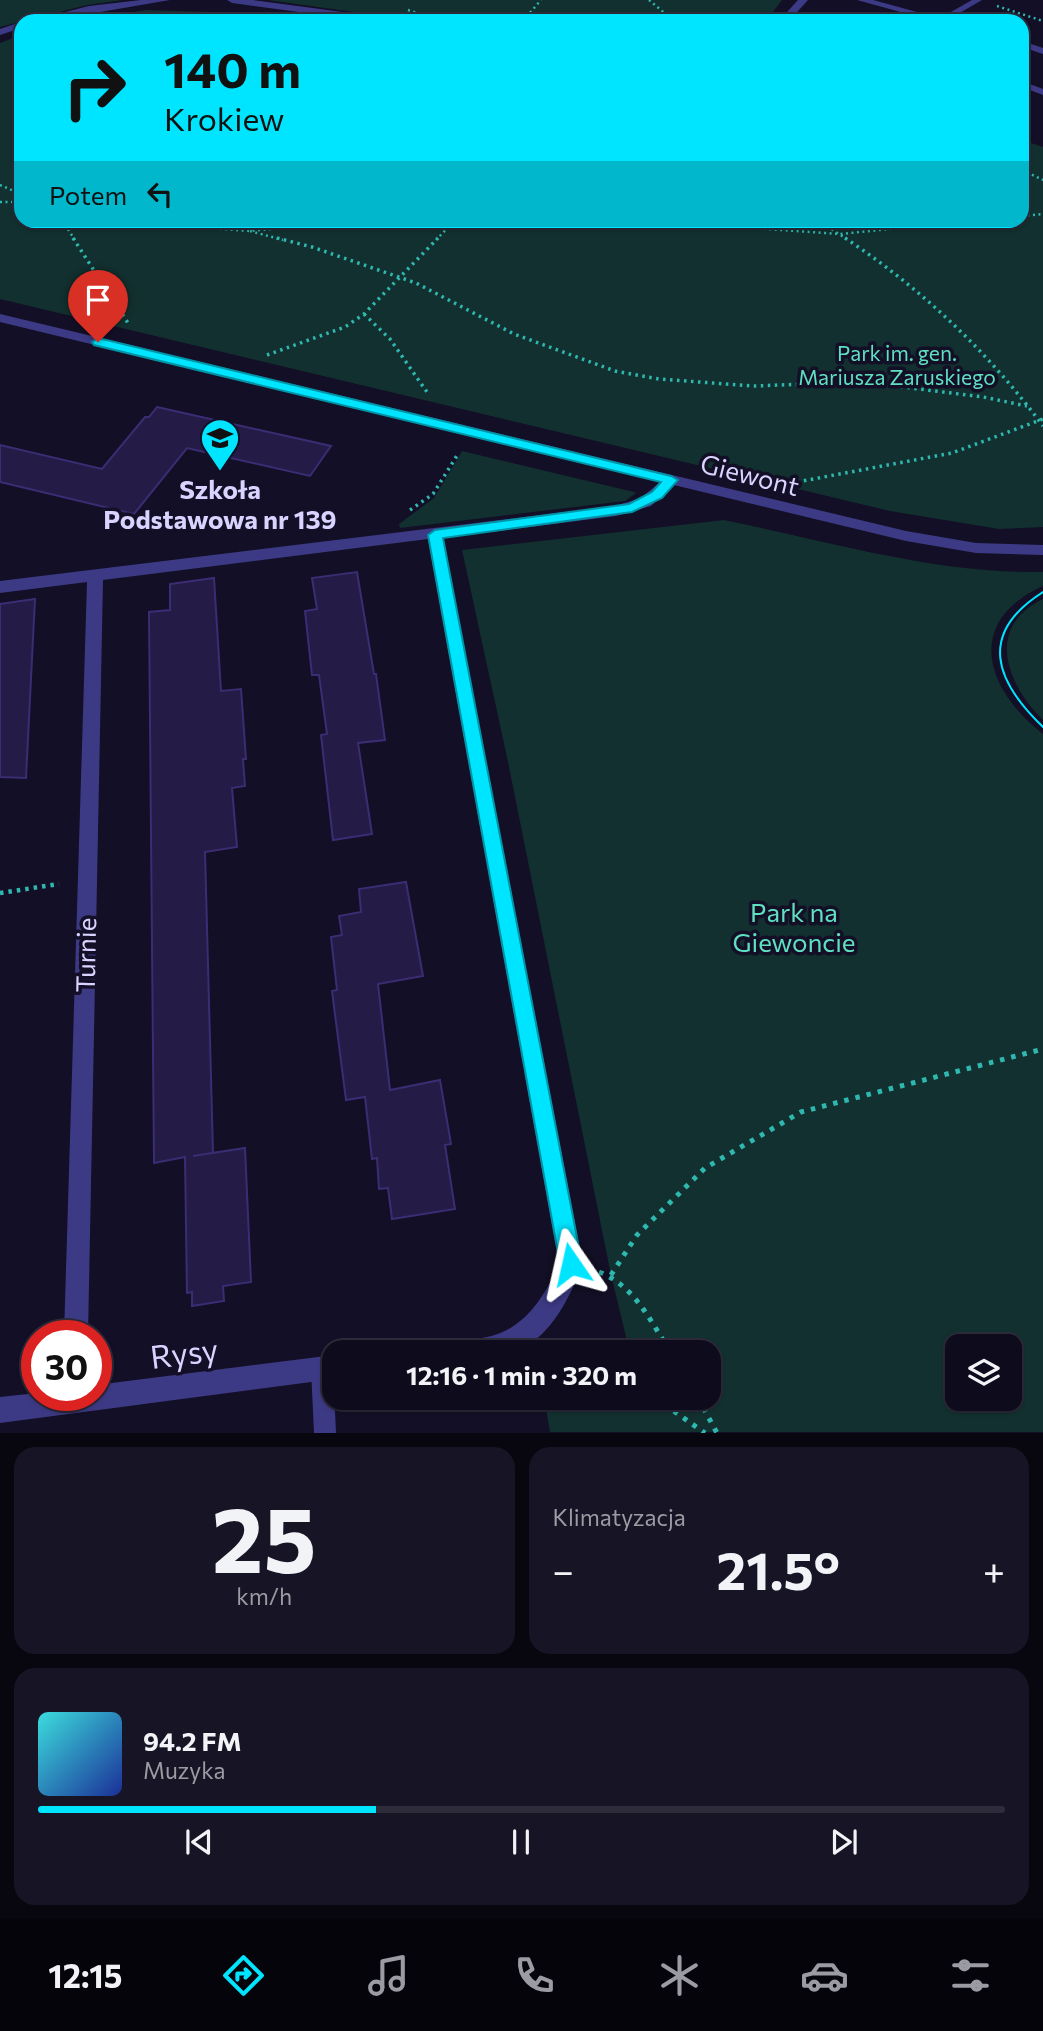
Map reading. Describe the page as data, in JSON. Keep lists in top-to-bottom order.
{
  "streets": {
    "street": ["Giewont", "Turnie", "Rysy"]
  },
  "parks": ["Park im. gen. Mariusza Zaruskiego", "Park na Giewoncie"],
  "places": {
    "school or university": ["Szkoła Podstawowa nr 139"]
  },
  "page": {
    "turn": ["140 m", "Krokiew"],
    "then": "Potem",
    "limit": "30",
    "trip": "12:16 · 1 min · 320 m",
    "tile": [
      ["25", "km/h"],
      "Klimatyzacja"
    ],
    "heat": ["−", "21.5°", "+"],
    "song": ["94.2 FM", "Muzyka"],
    "tabs": "12:15"
  }
}
